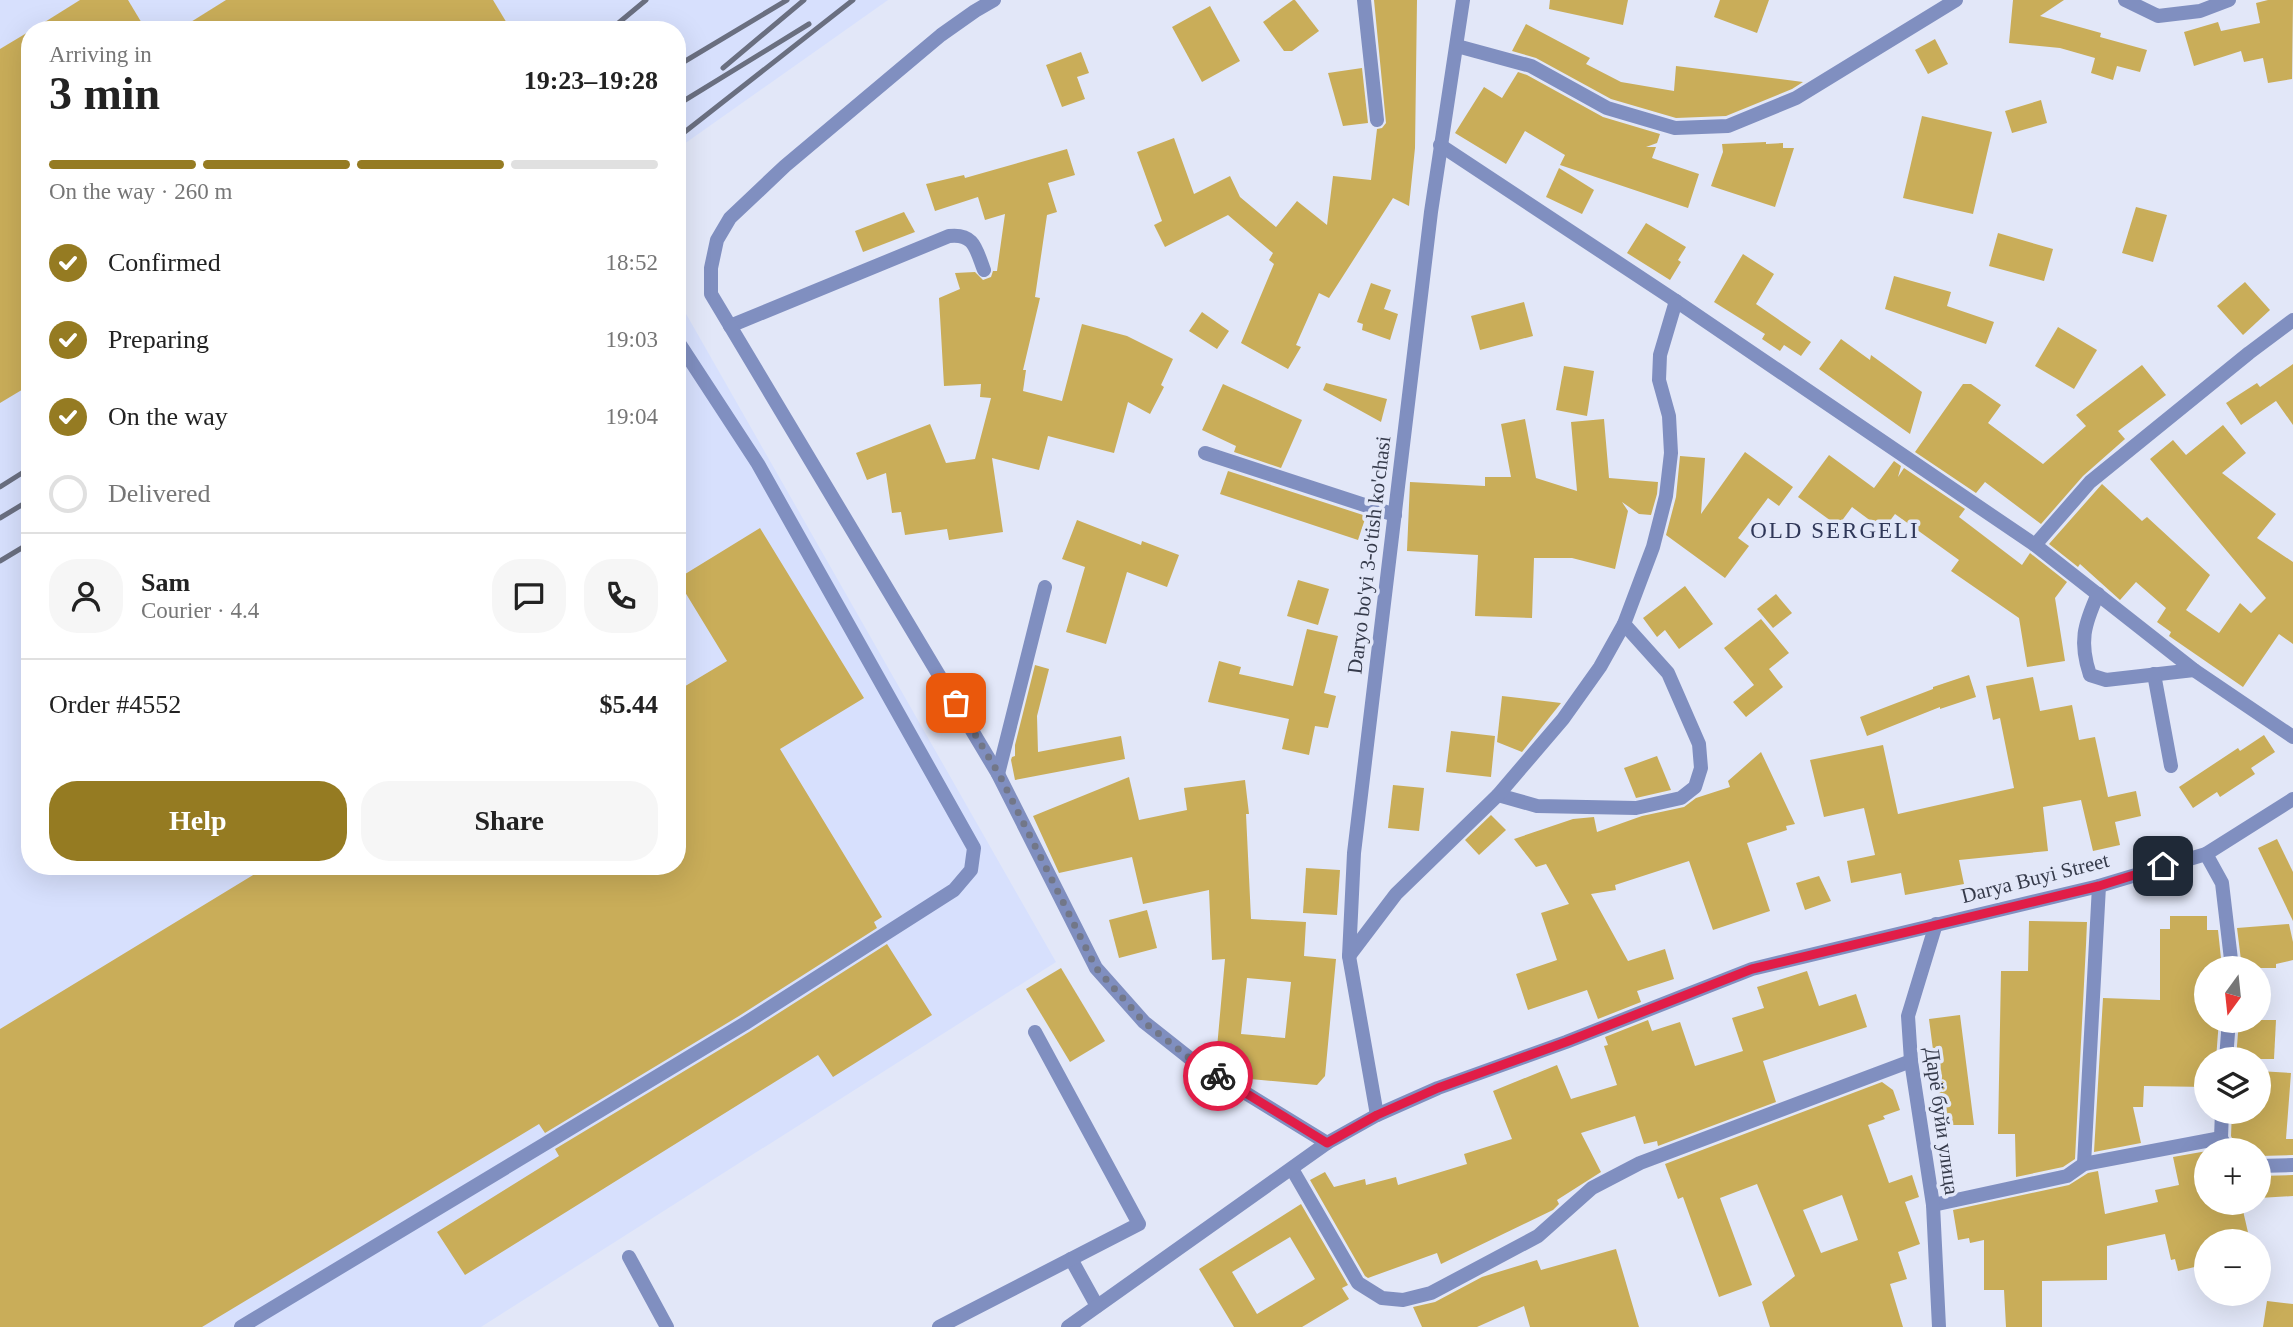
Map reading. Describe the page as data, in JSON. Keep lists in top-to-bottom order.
{
  "streets": {
    "street": ["Daryo bo'yi 3-o'tish ko'chasi", "Darya Buyi Street", "Дарё буйи улица"]
  },
  "crossings": [
    ["Daryo bo'yi 3-o'tish ko'chasi", "Darya Buyi Street"],
    ["Darya Buyi Street", "Дарё буйи улица"]
  ],
  "districts": ["OLD SERGELI"],
  "north": "bottom",
  "page": {
    "heading": ["3 min", "Arriving in", "19:23–19:28"],
    "panel": [
      "Sam",
      "Courier · 4.4",
      "Order #4552",
      "$5.44"
    ],
    "bar": "On the way · 260 m",
    "list": [
      ["Confirmed", "18:52"],
      ["Preparing", "19:03"],
      ["On the way", "19:04"],
      "Delivered"
    ],
    "buttons": ["Help", "Share"],
    "map_buttons": ["+", "−"]
  }
}
